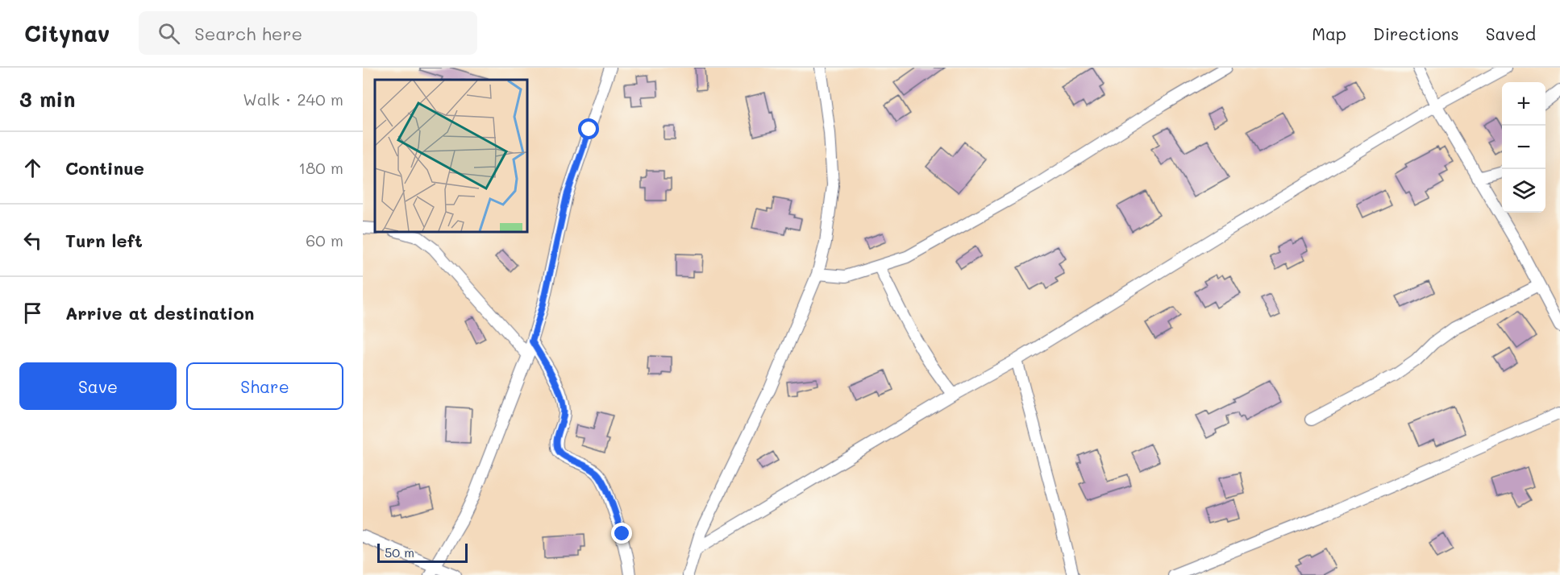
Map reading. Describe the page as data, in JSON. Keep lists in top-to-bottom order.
{
  "scale_bar": "50 m",
  "page": {
    "header": "Citynav",
    "search": "Search here",
    "nav": ["Map", "Directions", "Saved"],
    "heading": ["3 min", "Walk · 240 m"],
    "map_buttons": ["+", "−"],
    "list": [
      ["Continue", "180 m"],
      ["Turn left", "60 m"],
      "Arrive at destination"
    ],
    "buttons": ["Save", "Share"],
    "scale": "50 m"
  }
}
